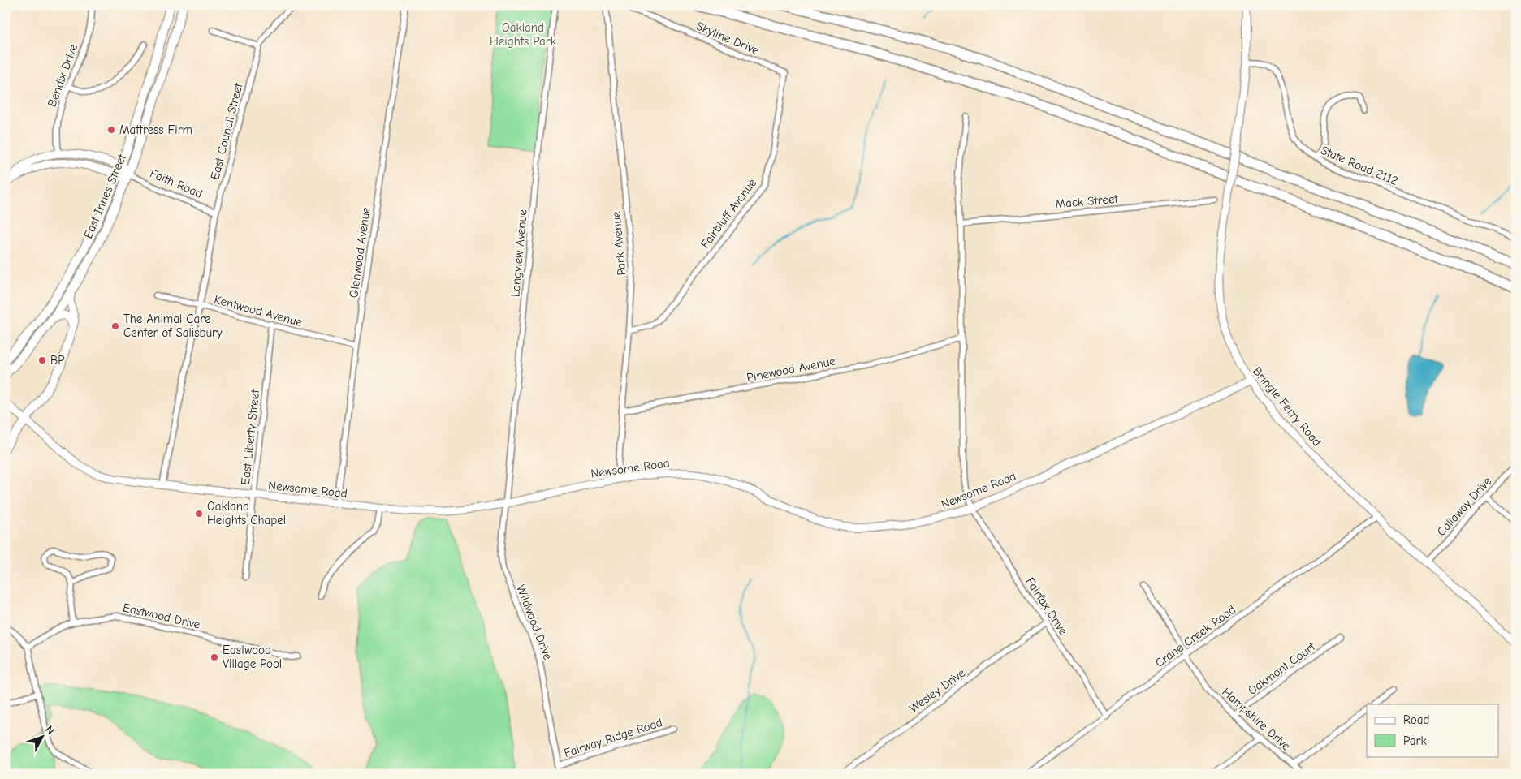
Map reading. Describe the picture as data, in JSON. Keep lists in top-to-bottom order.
{
  "streets": {
    "main road": ["East Innes Street"],
    "street": [
      "Skyline Drive",
      "Bendix Drive",
      "East Council Street",
      "State Road 2112",
      "Faith Road",
      "Mack Street",
      "Fairbluff Avenue",
      "Park Avenue",
      "Glenwood Avenue",
      "Longview Avenue",
      "Kentwood Avenue",
      "Pinewood Avenue",
      "Bringle Ferry Road",
      "East Liberty Street",
      "Newsome Road",
      "Callaway Drive",
      "Fairfax Drive",
      "Eastwood Drive",
      "Wildwood Drive",
      "Crane Creek Road",
      "Oakmont Court",
      "Wesley Drive",
      "Hampshire Drive",
      "Fairway Ridge Road"
    ]
  },
  "crossings": [
    ["Skyline Drive", "Fairbluff Avenue"],
    ["Bendix Drive", "Faith Road"],
    ["East Council Street", "Faith Road"],
    ["East Council Street", "Kentwood Avenue"],
    ["East Council Street", "Newsome Road"],
    ["State Road 2112", "Bringle Ferry Road"],
    ["Faith Road", "East Innes Street"],
    ["Fairbluff Avenue", "Park Avenue"],
    ["Park Avenue", "Pinewood Avenue"],
    ["Park Avenue", "Newsome Road"],
    ["Glenwood Avenue", "Kentwood Avenue"],
    ["Glenwood Avenue", "Newsome Road"],
    ["Longview Avenue", "Newsome Road"],
    ["Longview Avenue", "Wildwood Drive"],
    ["Kentwood Avenue", "East Liberty Street"],
    ["Bringle Ferry Road", "Newsome Road"],
    ["Bringle Ferry Road", "Callaway Drive"],
    ["Bringle Ferry Road", "Crane Creek Road"],
    ["East Liberty Street", "Newsome Road"],
    ["Newsome Road", "Fairfax Drive"],
    ["Newsome Road", "Wildwood Drive"],
    ["Fairfax Drive", "Crane Creek Road"],
    ["Fairfax Drive", "Wesley Drive"],
    ["Wildwood Drive", "Fairway Ridge Road"],
    ["Crane Creek Road", "Hampshire Drive"],
    ["Oakmont Court", "Hampshire Drive"]
  ],
  "parks": ["Oakland Heights Park"],
  "places": [
    "Mattress Firm",
    "The Animal Care Center of Salisbury",
    "BP",
    "Oakland Heights Chapel",
    "Eastwood Village Pool"
  ],
  "legend": ["Road", "Park"],
  "north": "top right"
}
